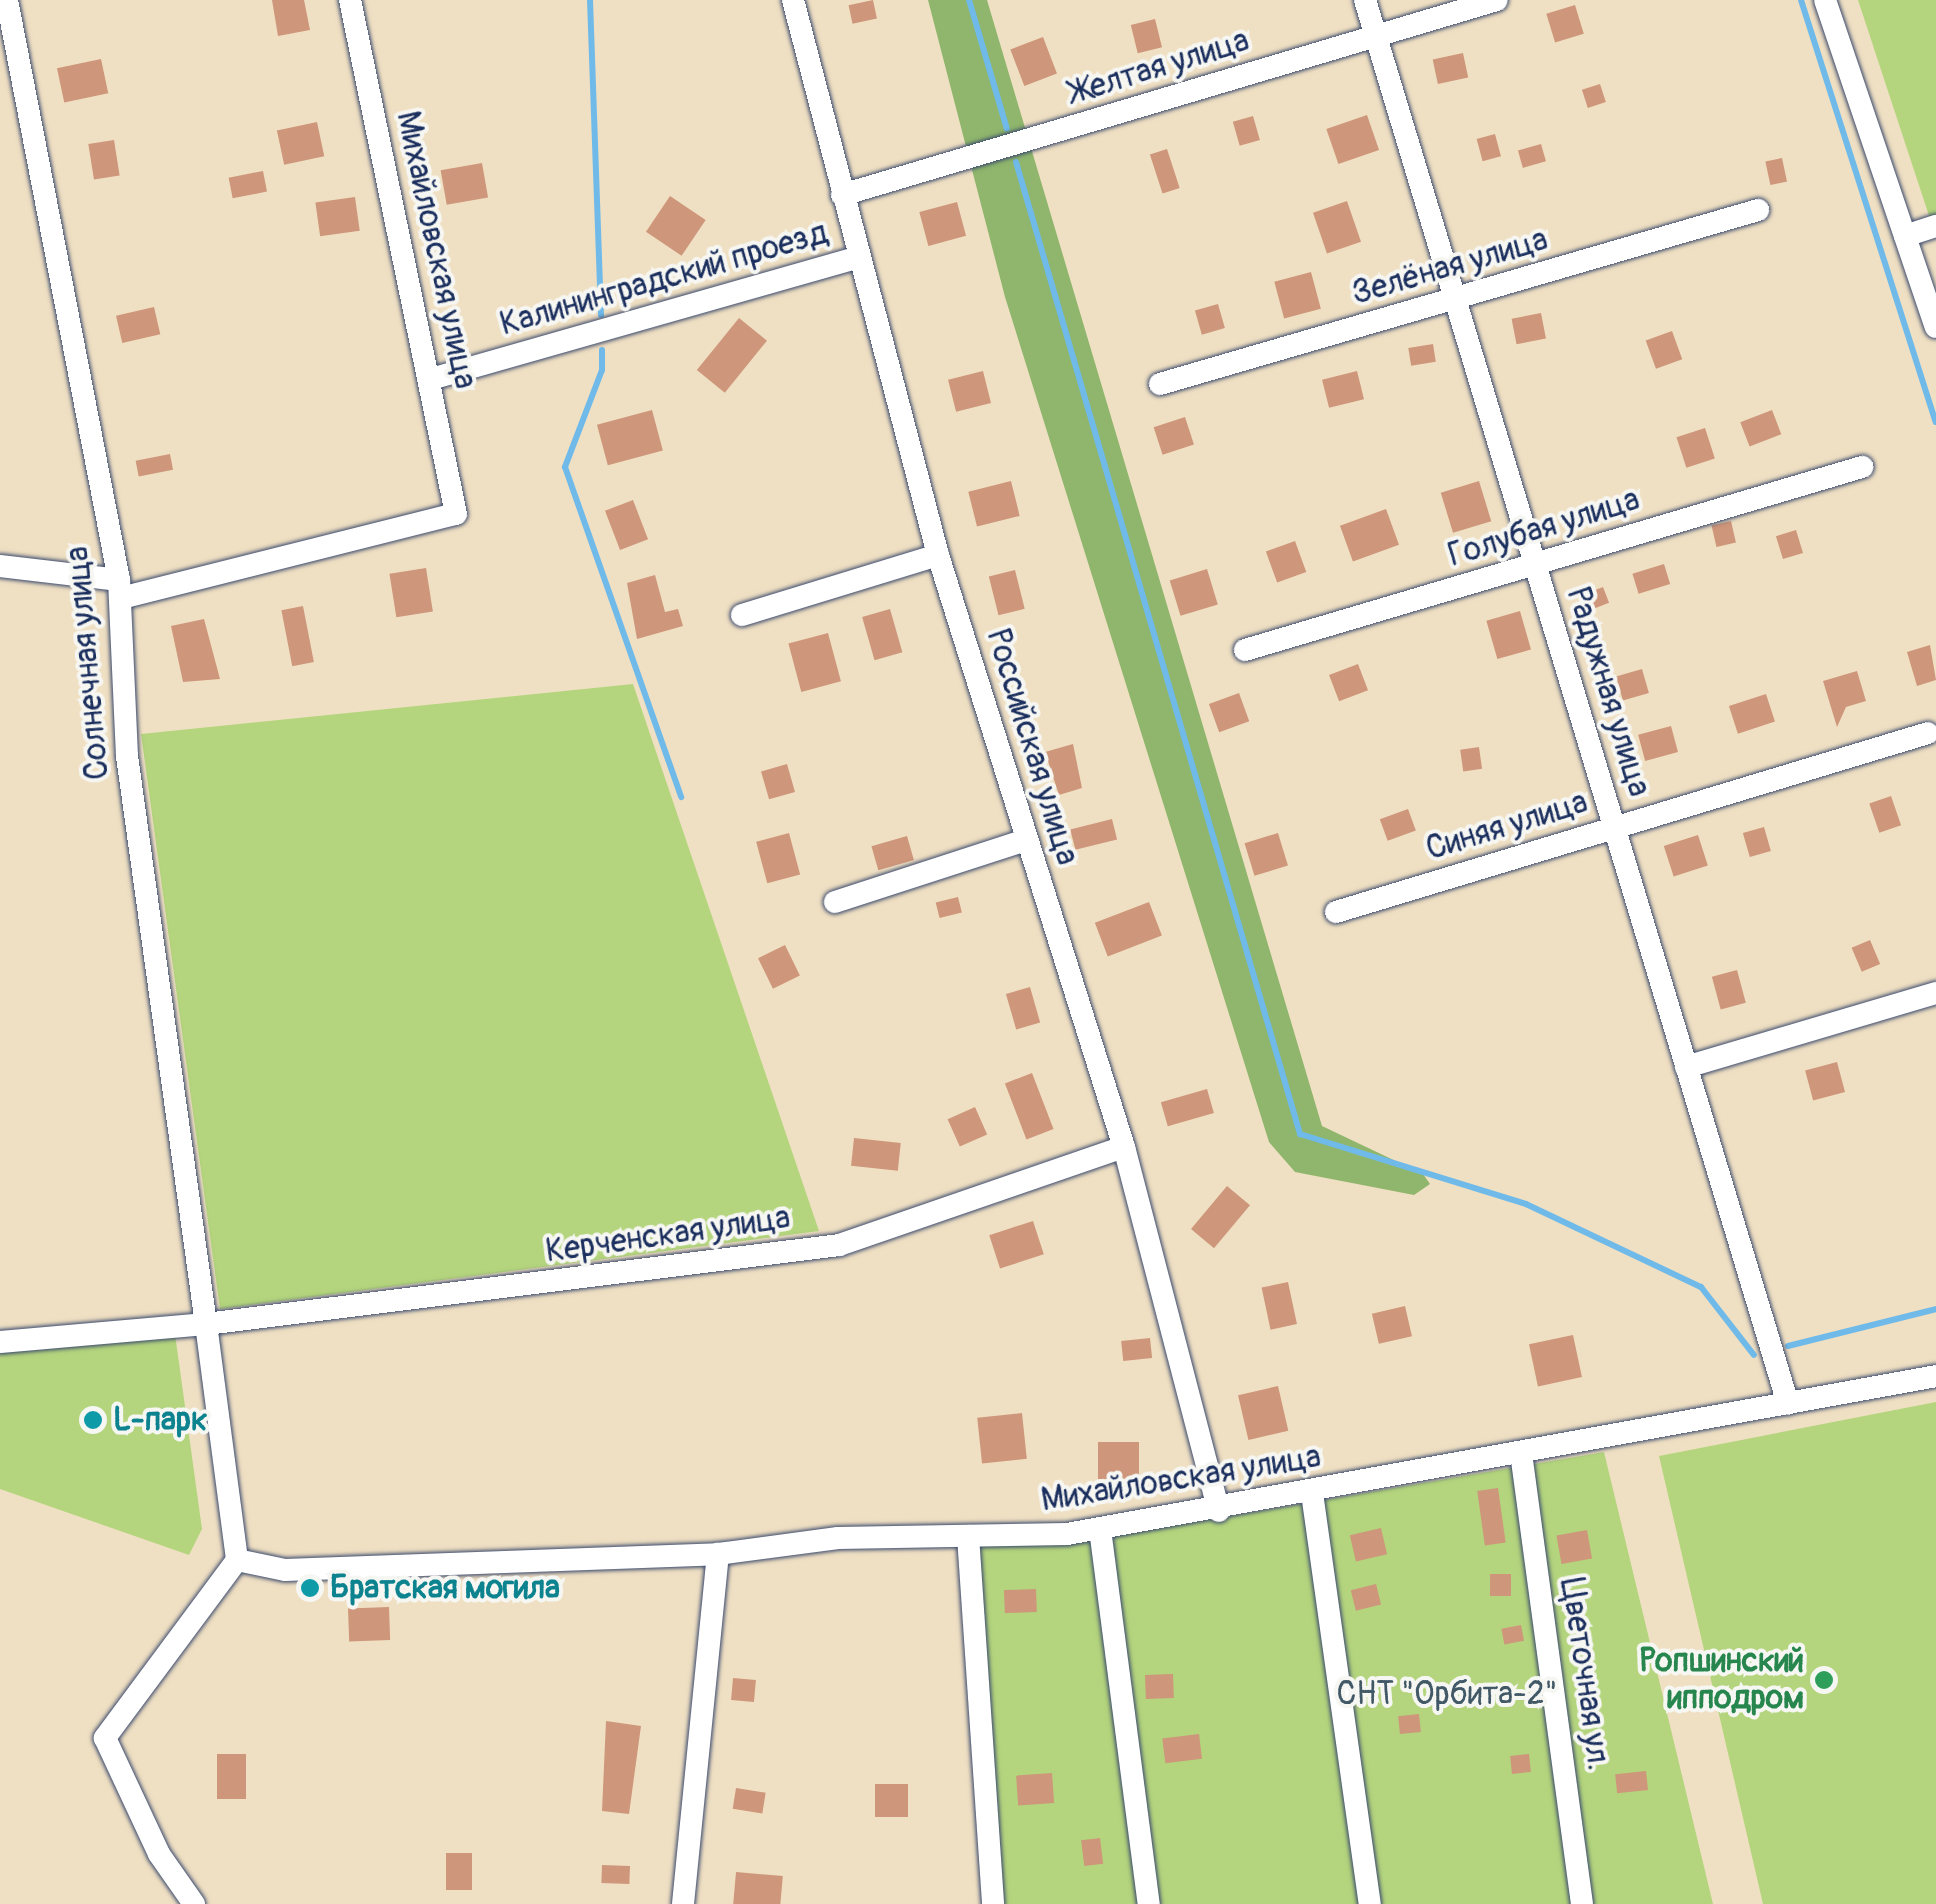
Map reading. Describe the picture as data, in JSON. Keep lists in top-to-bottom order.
{
  "streets": {
    "street": [
      "Желтая улица",
      "Михайловская улица",
      "Зелёная улица",
      "Калининградский проезд",
      "Голубая улица",
      "Солнечная улица",
      "Радужная улица",
      "Российская улица",
      "Синяя улица",
      "Керченская улица",
      "Цветочная ул."
    ]
  },
  "crossings": [
    ["Желтая улица", "Радужная улица"],
    ["Желтая улица", "Российская улица"],
    ["Михайловская улица", "Калининградский проезд"],
    ["Михайловская улица", "Солнечная улица"],
    ["Михайловская улица", "Радужная улица"],
    ["Михайловская улица", "Российская улица"],
    ["Михайловская улица", "Цветочная ул."],
    ["Зелёная улица", "Радужная улица"],
    ["Калининградский проезд", "Российская улица"],
    ["Голубая улица", "Радужная улица"],
    ["Солнечная улица", "Керченская улица"],
    ["Радужная улица", "Синяя улица"],
    ["Российская улица", "Керченская улица"]
  ],
  "parks": ["СНТ \"Орбита-2\""],
  "places": ["L-парк", "Братская могила", "Ропшинский ипподром"]
}
